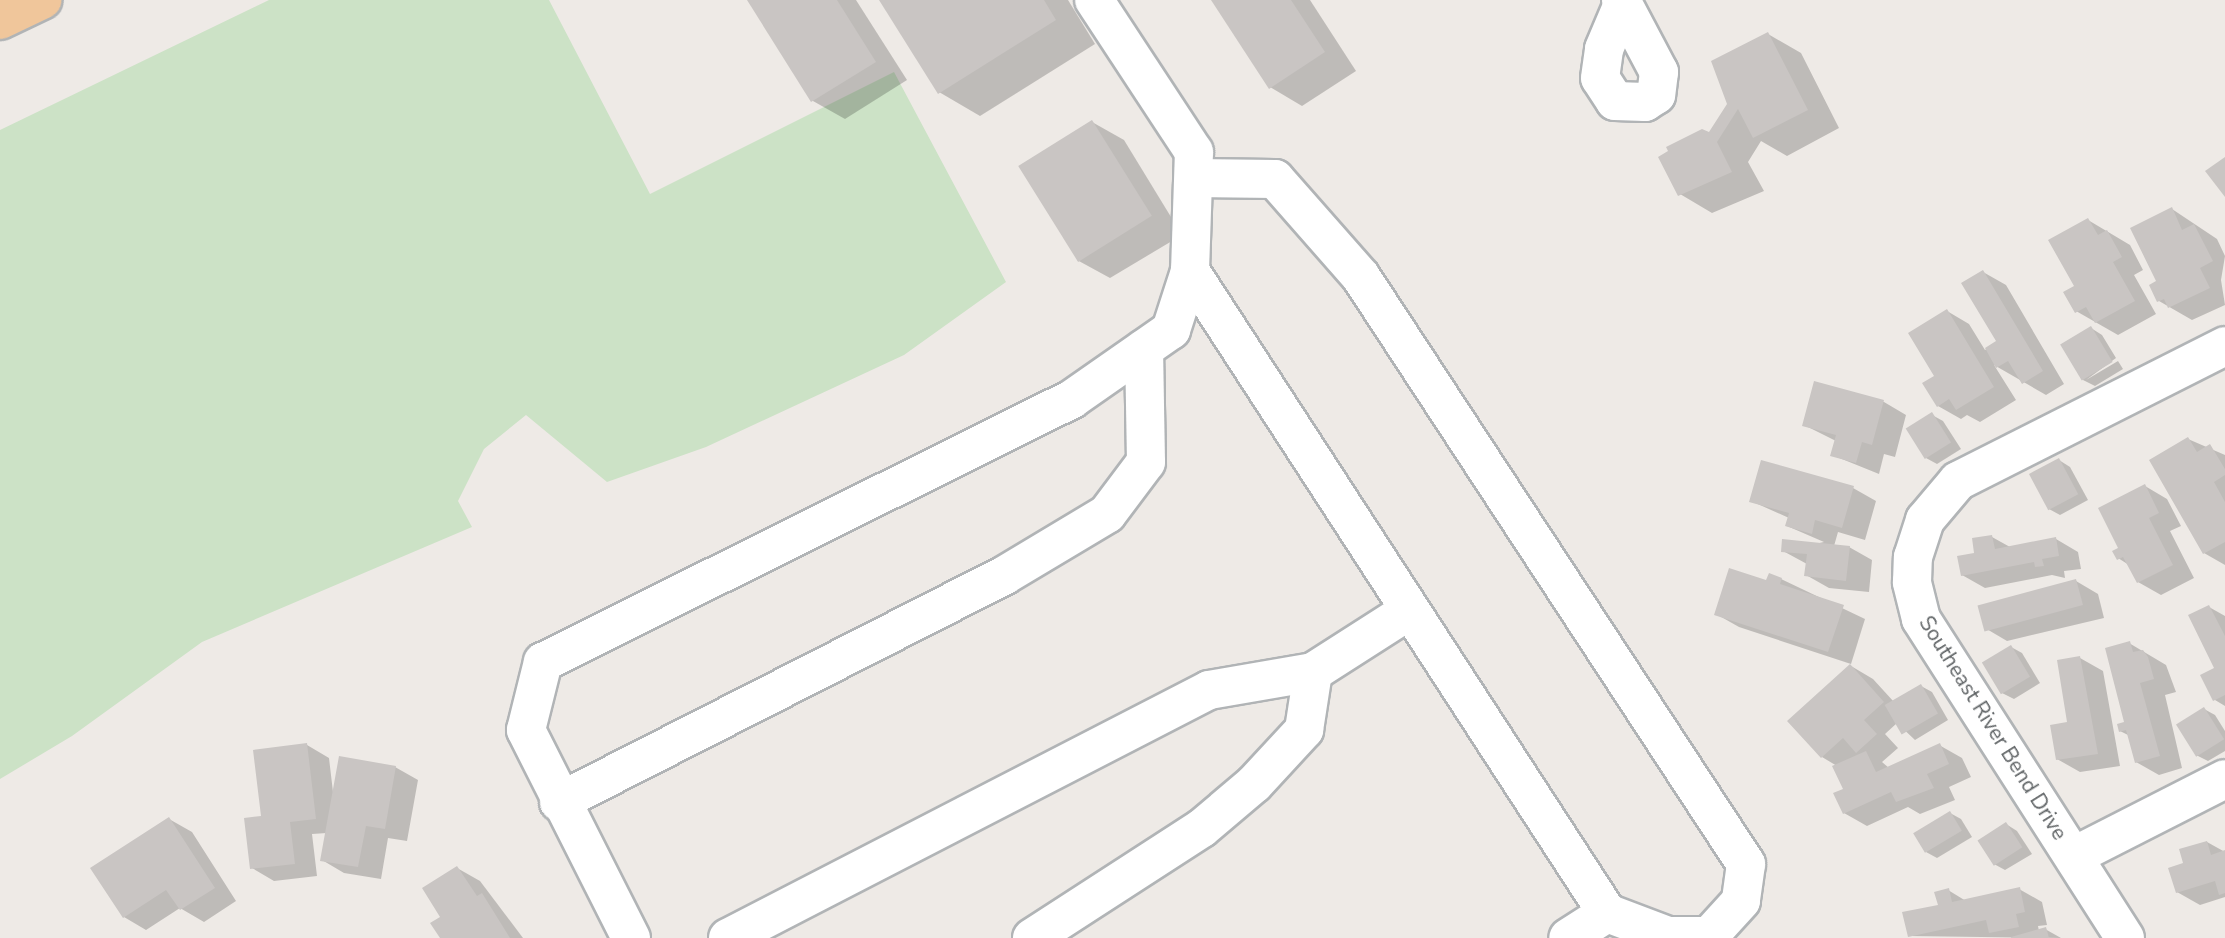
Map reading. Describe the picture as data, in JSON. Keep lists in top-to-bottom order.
{
  "streets": {
    "street": ["Southeast River Bend Drive"]
  }
}
